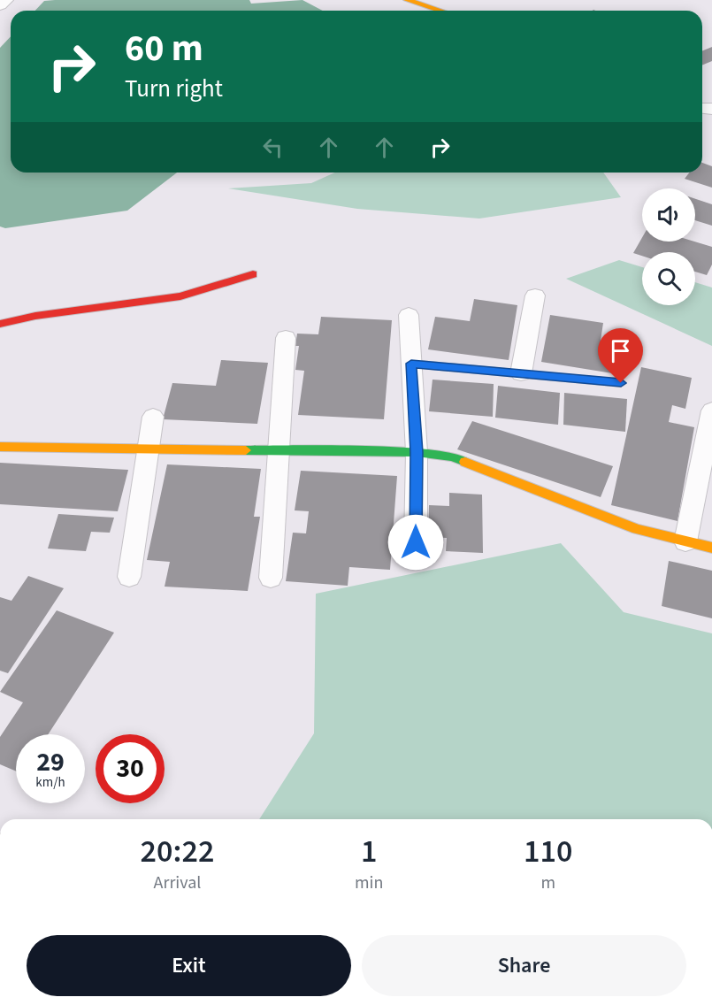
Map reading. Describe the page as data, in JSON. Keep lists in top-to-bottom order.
{
  "page": {
    "turn": ["60 m", "Turn right"],
    "speed": "29 km/h",
    "limit": "30",
    "eta": [
      "20:22",
      "Arrival",
      "1",
      "min",
      "110",
      "m"
    ],
    "buttons": ["Exit", "Share"]
  }
}
